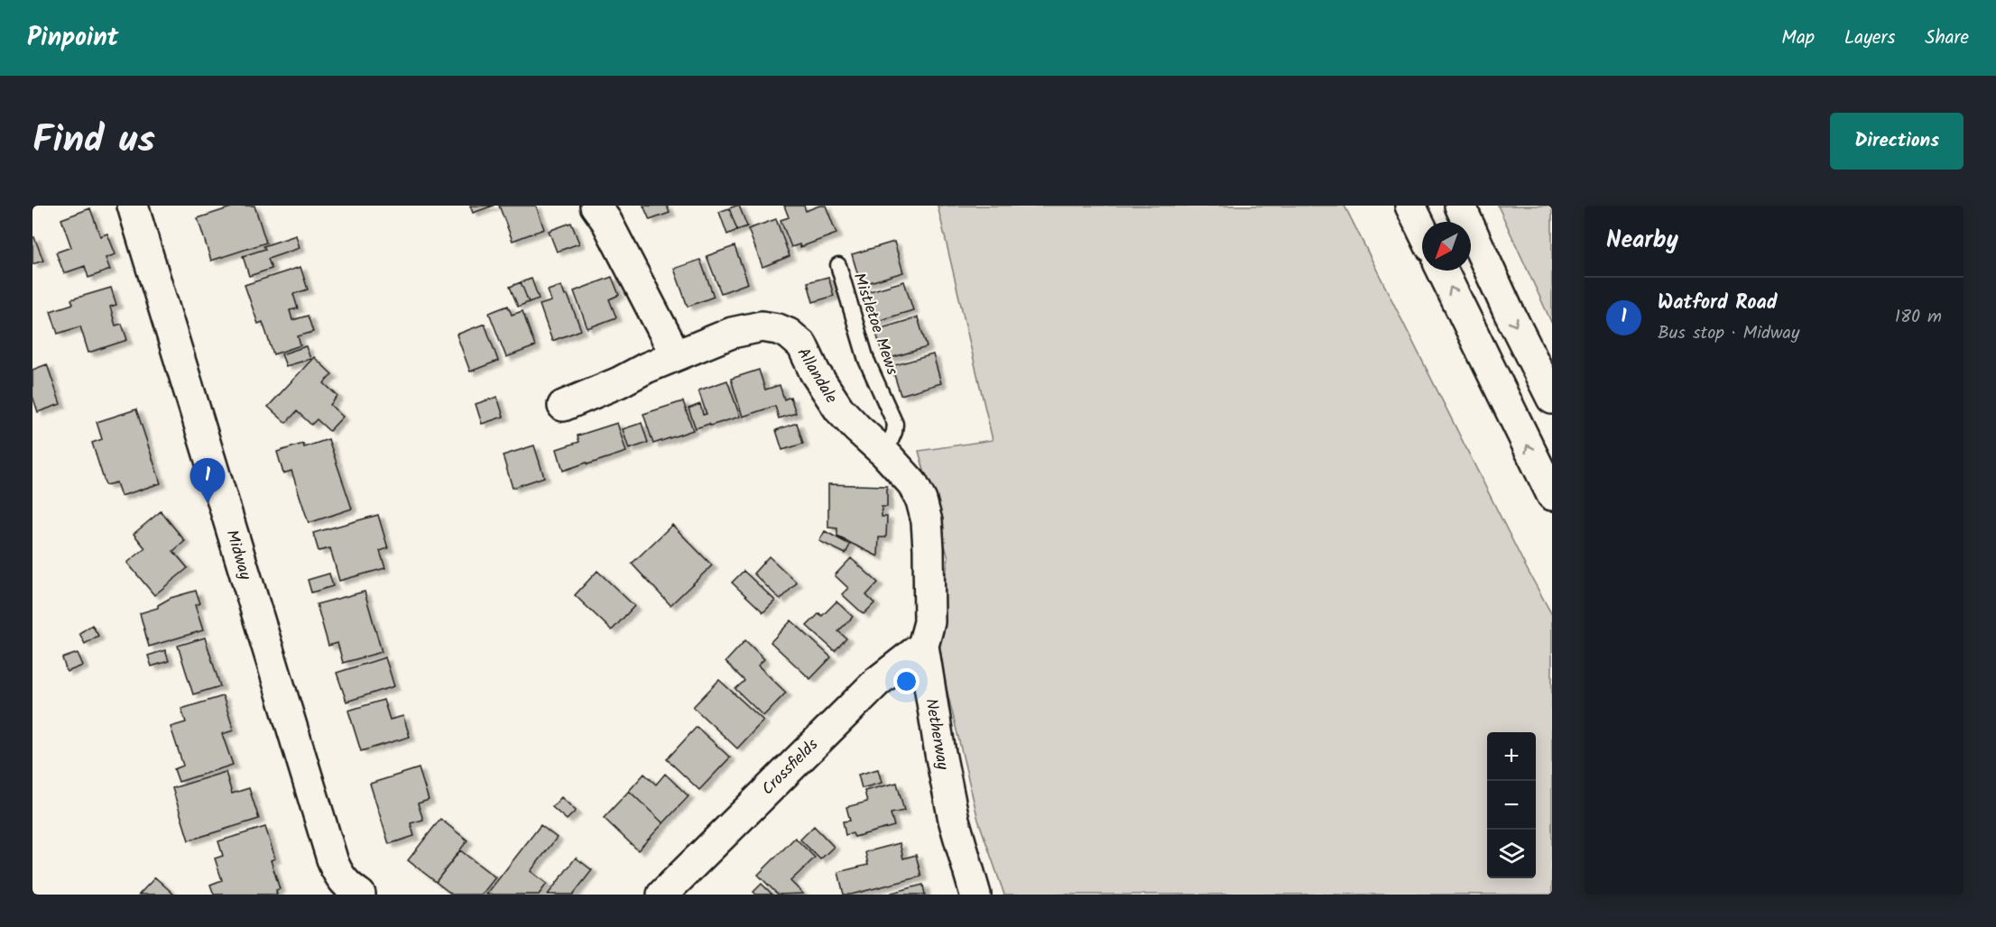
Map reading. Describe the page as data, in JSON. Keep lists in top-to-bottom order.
{
  "streets": {
    "main road": [
      "Allandale",
      "Midway",
      "Netherway",
      "Crossfields"
    ],
    "lane": ["Mistletoe Mews"]
  },
  "crossings": [
    ["Mistletoe Mews", "Allandale"],
    ["Mistletoe Mews", "Netherway"],
    ["Allandale", "Netherway"],
    ["Netherway", "Crossfields"]
  ],
  "north": "bottom left",
  "page": {
    "header": "Pinpoint",
    "nav": ["Map", "Layers", "Share"],
    "title": "Find us",
    "buttons": "Directions",
    "heading": "Nearby",
    "list": [
      {
        "mark": "1",
        "name": "Watford Road",
        "note": "Bus stop · Midway",
        "value": "180 m"
      }
    ],
    "pins": "1",
    "map_buttons": ["+", "−"]
  }
}
